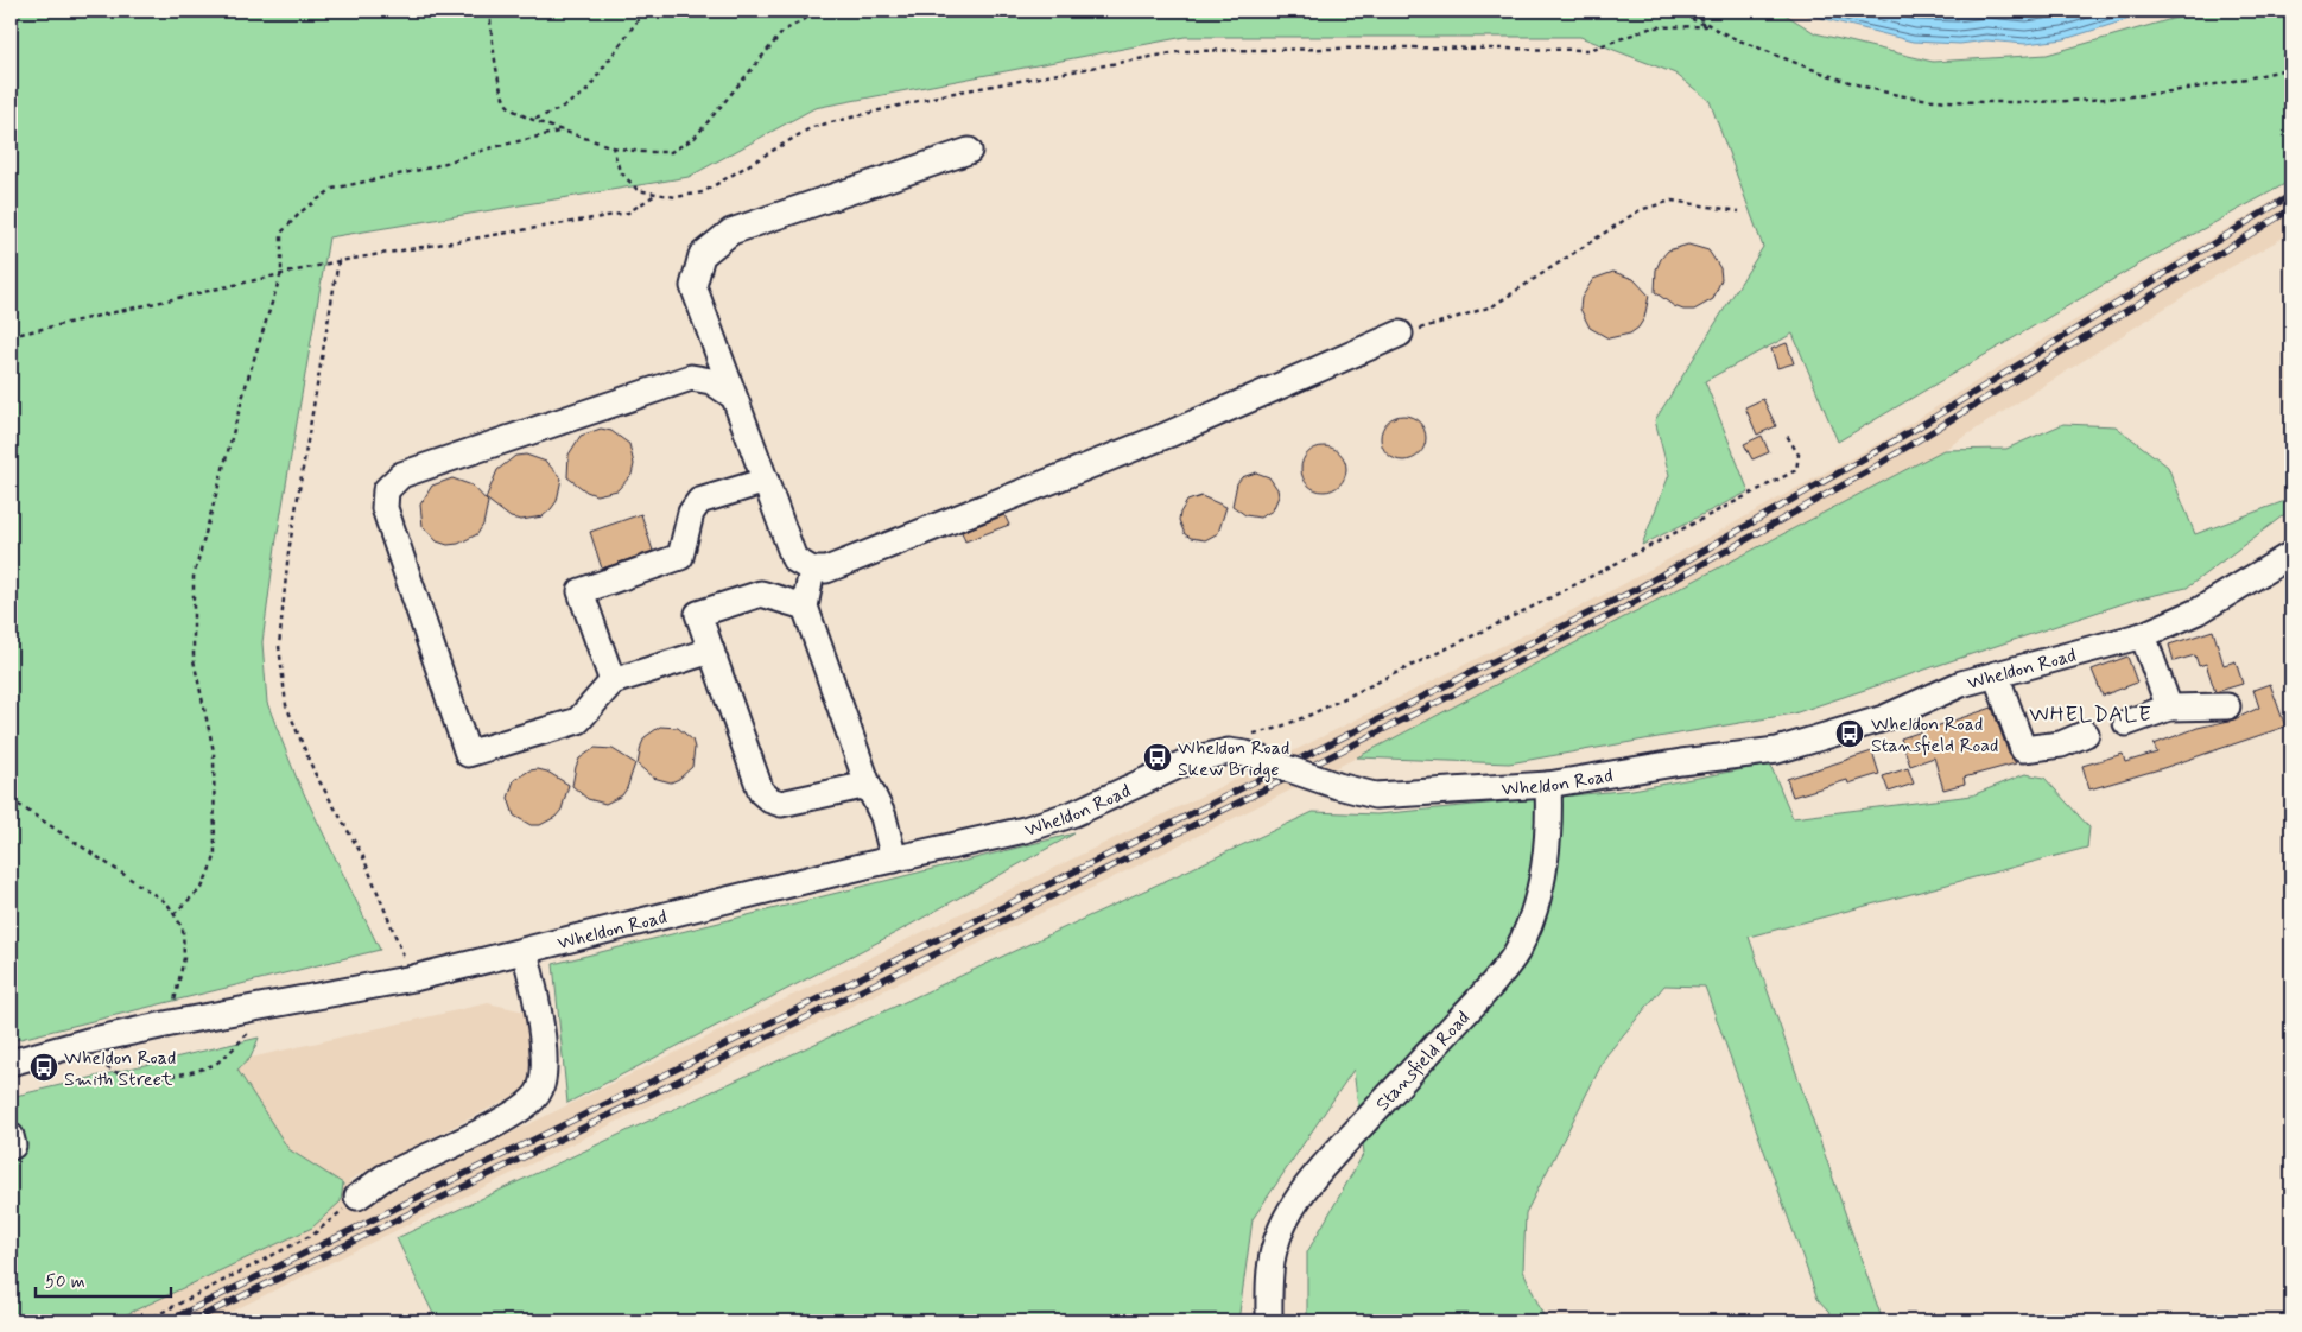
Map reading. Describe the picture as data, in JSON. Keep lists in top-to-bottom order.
{
  "streets": {
    "street": ["Wheldon Road", "Stansfield Road"]
  },
  "crossings": [
    ["Wheldon Road", "Stansfield Road"]
  ],
  "districts": ["WHELDALE"],
  "places": {
    "bus stop": ["Wheldon Road Stansfield Road", "Wheldon Road Skew Bridge", "Wheldon Road Smith Street"]
  },
  "scale_bar": "50 m"
}
